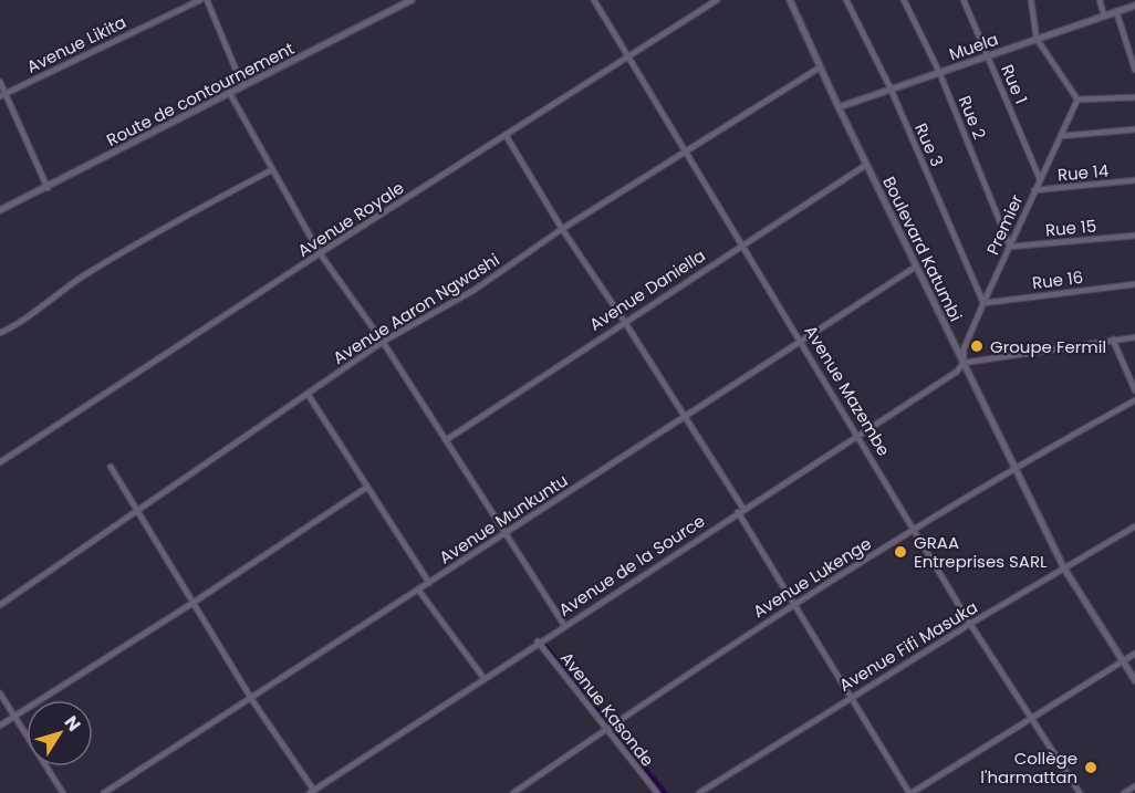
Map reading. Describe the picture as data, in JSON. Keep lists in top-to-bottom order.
{
  "streets": {
    "street": [
      "Avenue Likita",
      "Muela",
      "Rue 1",
      "Route de contournement",
      "Rue 2",
      "Rue 3",
      "Rue 14",
      "Avenue Royale",
      "Premier",
      "Rue 15",
      "Boulevard Katumbi",
      "Rue 16",
      "Avenue Daniella",
      "Avenue Aaron Ngwashi",
      "Avenue Mazembe",
      "Avenue Munkuntu",
      "Avenue de la Source",
      "Avenue Lukenge",
      "Avenue Fifi Masuka",
      "Avenue Kasonde"
    ]
  },
  "crossings": [
    ["Muela", "Rue 1"],
    ["Muela", "Rue 2"],
    ["Muela", "Rue 3"],
    ["Muela", "Boulevard Katumbi"],
    ["Rue 1", "Premier"],
    ["Rue 2", "Premier"],
    ["Rue 2", "Rue 15"],
    ["Rue 3", "Premier"],
    ["Rue 3", "Rue 16"],
    ["Rue 14", "Premier"],
    ["Avenue Royale", "Avenue Mazembe"],
    ["Premier", "Rue 15"],
    ["Premier", "Boulevard Katumbi"],
    ["Premier", "Rue 16"],
    ["Premier", "Avenue de la Source"],
    ["Boulevard Katumbi", "Avenue Daniella"],
    ["Boulevard Katumbi", "Avenue Aaron Ngwashi"],
    ["Boulevard Katumbi", "Avenue Munkuntu"],
    ["Boulevard Katumbi", "Avenue de la Source"],
    ["Boulevard Katumbi", "Avenue Lukenge"],
    ["Boulevard Katumbi", "Avenue Fifi Masuka"],
    ["Avenue Daniella", "Avenue Mazembe"],
    ["Avenue Aaron Ngwashi", "Avenue Mazembe"],
    ["Avenue Aaron Ngwashi", "Avenue de la Source"],
    ["Avenue Mazembe", "Avenue Munkuntu"],
    ["Avenue Mazembe", "Avenue de la Source"],
    ["Avenue Mazembe", "Avenue Lukenge"],
    ["Avenue Mazembe", "Avenue Fifi Masuka"],
    ["Avenue Munkuntu", "Avenue de la Source"],
    ["Avenue de la Source", "Avenue Kasonde"],
    ["Avenue Lukenge", "Avenue Kasonde"]
  ],
  "places": ["Groupe Fermil", "GRAA Entreprises SARL", "Collège l'harmattan"],
  "north": "top right"
}
